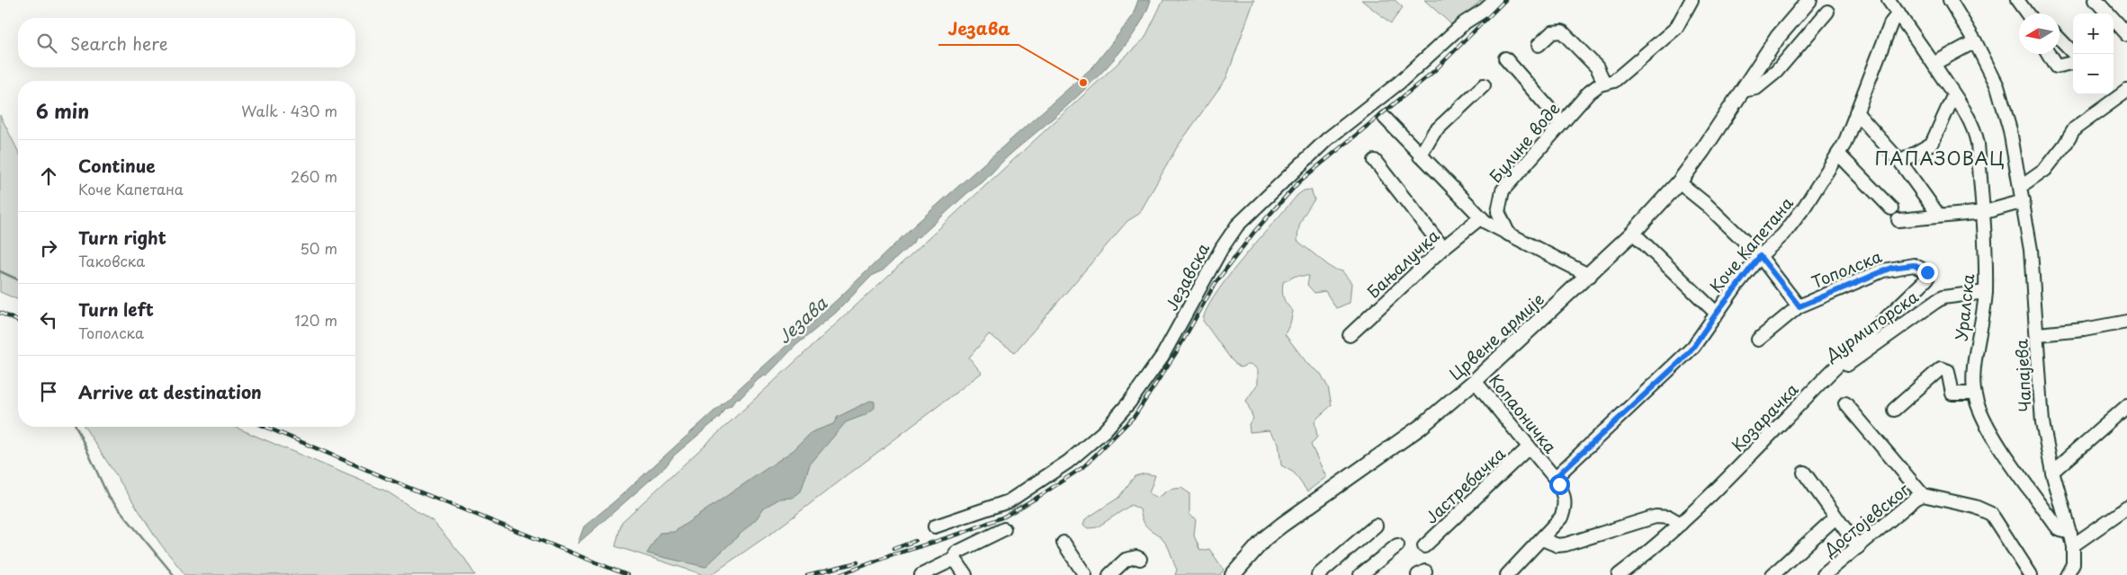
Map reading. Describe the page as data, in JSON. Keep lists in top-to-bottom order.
{
  "streets": {
    "main road": ["Црвене армије"],
    "street": [
      "Булине воде",
      "Коче Капетана",
      "Бањалучка",
      "Тополска",
      "Језавска",
      "Уралска",
      "Дурмиторска",
      "Чапајева",
      "Копаоничка",
      "Козарачка",
      "Јастребачка",
      "Достојевског"
    ]
  },
  "crossings": [
    ["Коче Капетана", "Уралска"],
    ["Коче Капетана", "Копаоничка"],
    ["Тополска", "Козарачка"],
    ["Уралска", "Дурмиторска"],
    ["Уралска", "Чапајева"],
    ["Дурмиторска", "Козарачка"],
    ["Црвене армије", "Копаоничка"],
    ["Копаоничка", "Јастребачка"]
  ],
  "districts": ["ПАПАЗОВАЦ"],
  "water": ["Језава"],
  "places": ["Језава"],
  "north": "left",
  "page": {
    "map_buttons": ["+", "−"],
    "search": "Search here",
    "heading": ["6 min", "Walk · 430 m"],
    "list": [
      ["Continue", "Коче Капетана", "260 m"],
      ["Turn right", "Таковска", "50 m"],
      ["Turn left", "Тополска", "120 m"],
      "Arrive at destination"
    ]
  }
}
